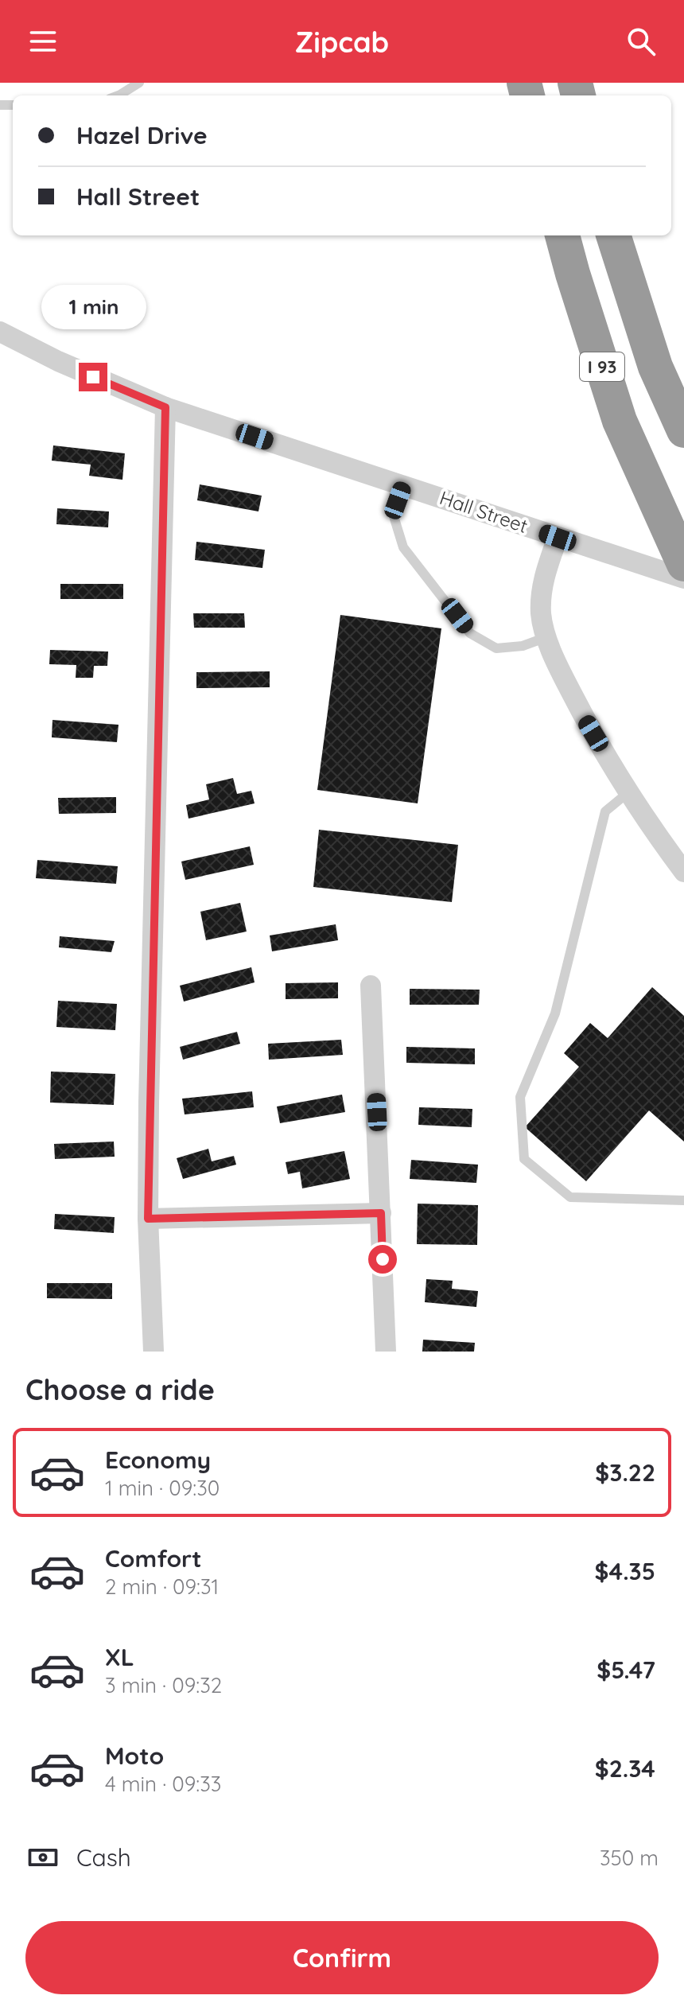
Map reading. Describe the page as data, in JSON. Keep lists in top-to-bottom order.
{
  "streets": {
    "highway": ["I 93"],
    "street": ["Hall Street"]
  },
  "page": {
    "header": "Zipcab",
    "banner": ["Hazel Drive", "Hall Street"],
    "bubble": "1 min",
    "heading": "Choose a ride",
    "list": [
      {
        "name": "Economy",
        "note": "1 min · 09:30",
        "value": "$3.22"
      },
      {
        "name": "Comfort",
        "note": "2 min · 09:31",
        "value": "$4.35"
      },
      {
        "name": "XL",
        "note": "3 min · 09:32",
        "value": "$5.47"
      },
      {
        "name": "Moto",
        "note": "4 min · 09:33",
        "value": "$2.34"
      }
    ],
    "pay": ["Cash", "350 m"],
    "buttons": "Confirm"
  }
}
